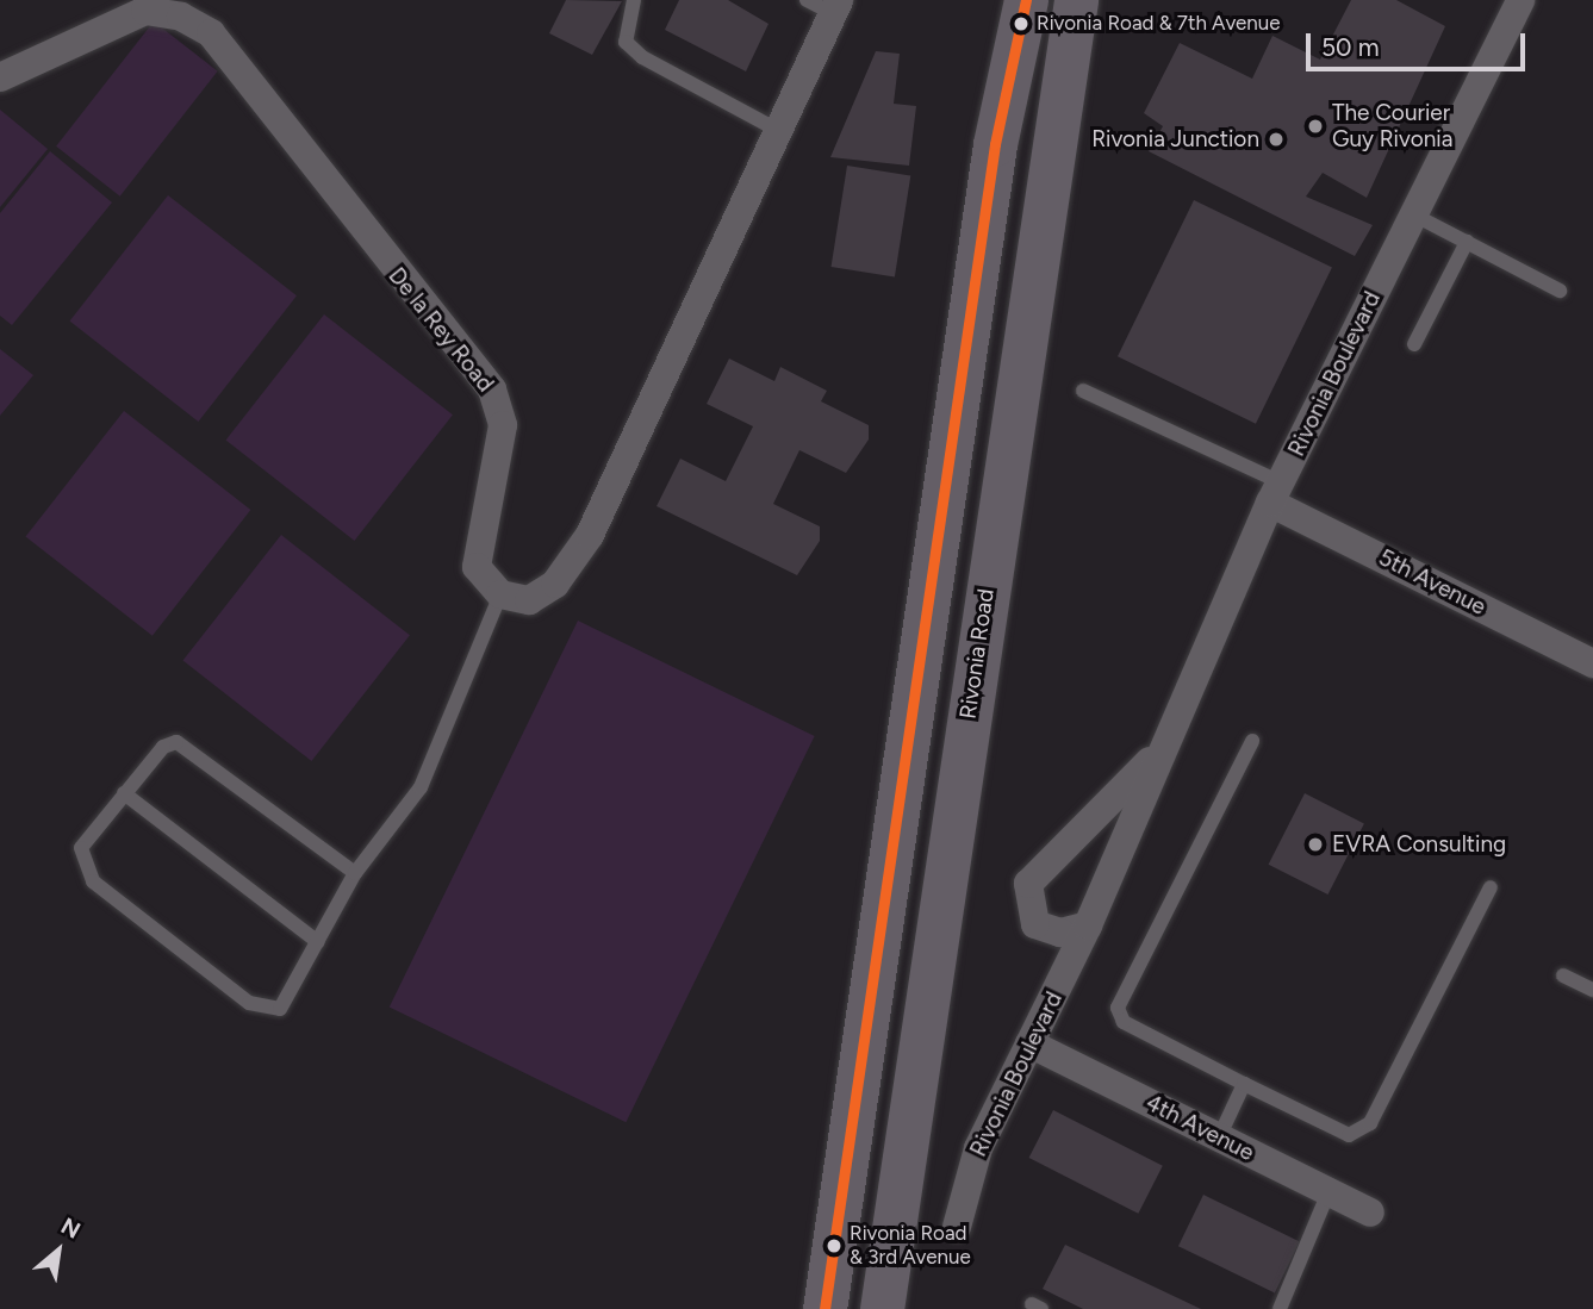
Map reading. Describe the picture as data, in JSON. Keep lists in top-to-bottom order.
{
  "streets": {
    "main road": ["Rivonia Road"],
    "street": [
      "De la Rey Road",
      "Rivonia Boulevard",
      "5th Avenue",
      "4th Avenue"
    ]
  },
  "crossings": [
    ["Rivonia Boulevard", "5th Avenue"],
    ["Rivonia Boulevard", "4th Avenue"]
  ],
  "places": [
    "Rivonia Road & 7th Avenue",
    "The Courier Guy Rivonia",
    "Rivonia Junction",
    "EVRA Consulting",
    "Rivonia Road & 3rd Avenue"
  ],
  "scale_bar": "50 m",
  "north": "top right"
}
